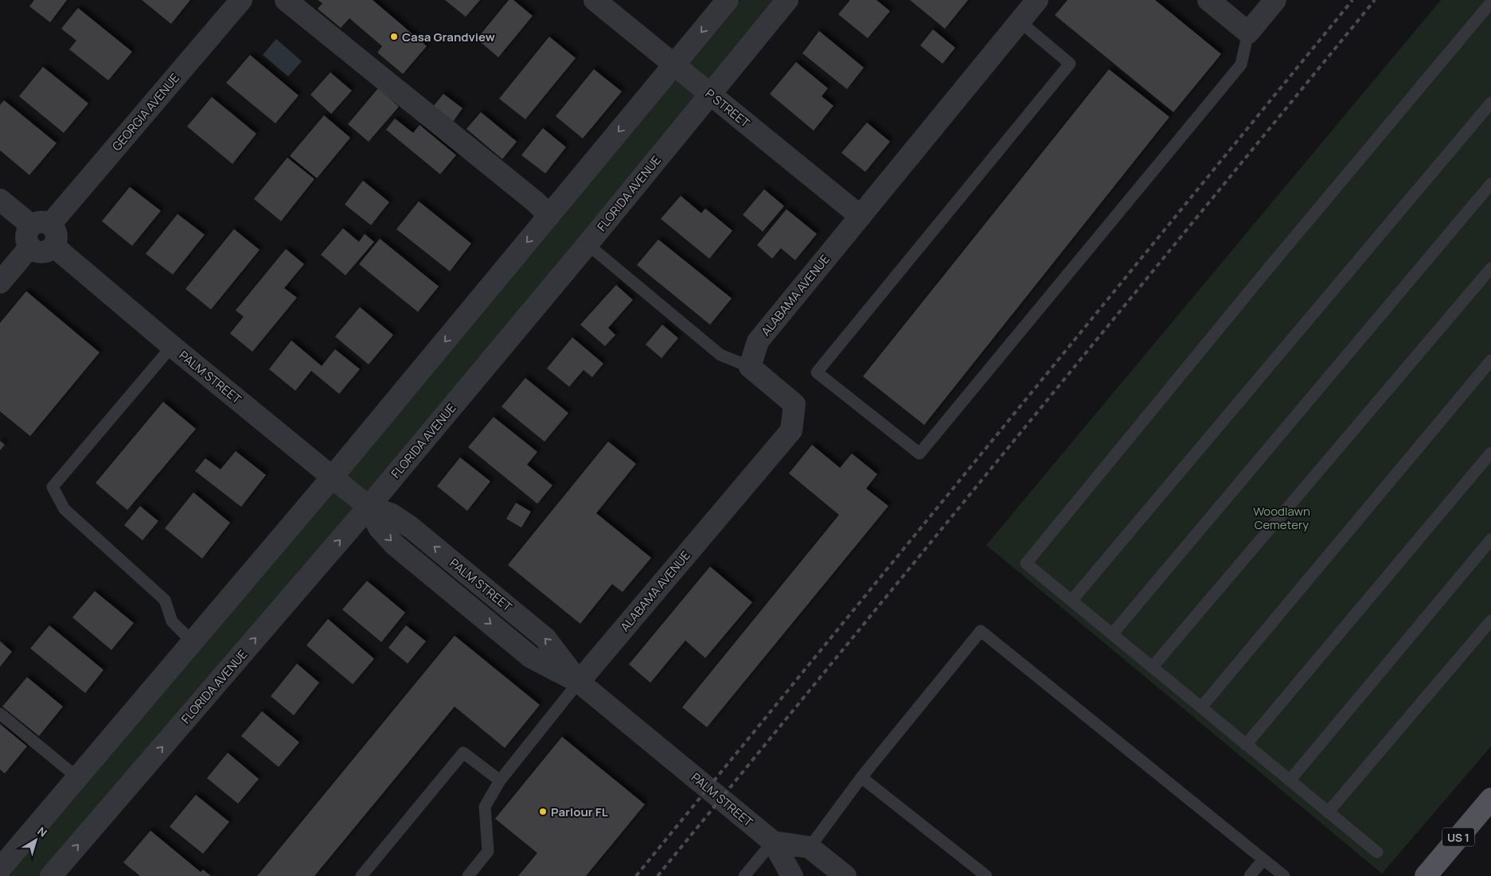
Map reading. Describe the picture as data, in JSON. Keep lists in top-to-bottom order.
{
  "streets": {
    "main road": ["US 1"],
    "street": [
      "P STREET",
      "GEORGIA AVENUE",
      "FLORIDA AVENUE",
      "ALABAMA AVENUE",
      "PALM STREET"
    ]
  },
  "crossings": [
    ["P STREET", "FLORIDA AVENUE"],
    ["P STREET", "ALABAMA AVENUE"],
    ["GEORGIA AVENUE", "PALM STREET"],
    ["FLORIDA AVENUE", "PALM STREET"],
    ["ALABAMA AVENUE", "PALM STREET"]
  ],
  "parks": ["Woodlawn Cemetery"],
  "places": ["Casa Grandview", "Parlour FL"],
  "north": "top right"
}
